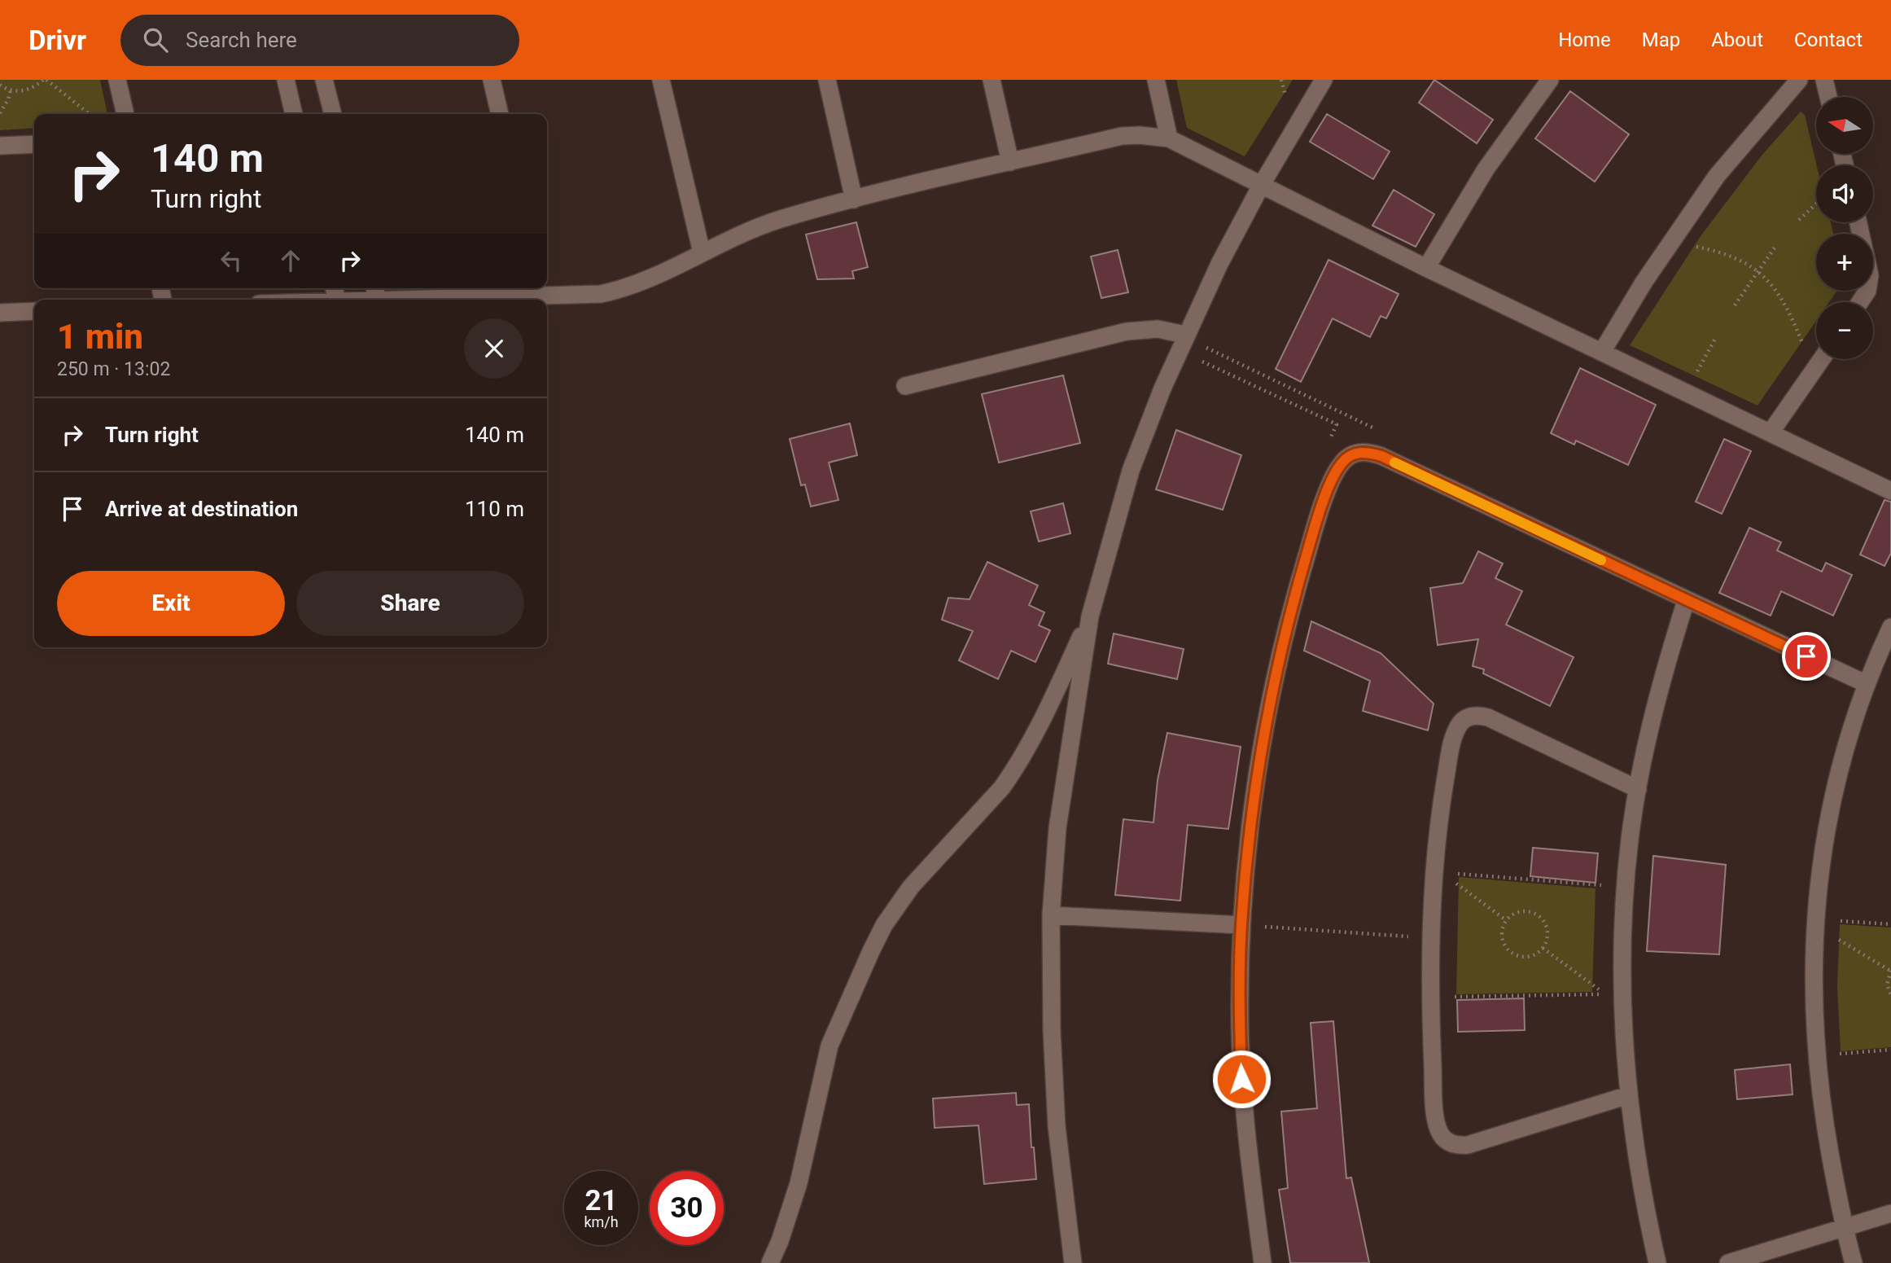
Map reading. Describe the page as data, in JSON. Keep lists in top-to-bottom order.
{
  "north": "left",
  "page": {
    "header": "Drivr",
    "search": "Search here",
    "nav": [
      "Home",
      "Map",
      "About",
      "Contact"
    ],
    "map_buttons": ["+", "−"],
    "turn": ["140 m", "Turn right"],
    "heading": ["1 min", "250 m · 13:02"],
    "list": [
      {
        "name": "Turn right",
        "value": "140 m"
      },
      {
        "name": "Arrive at destination",
        "value": "110 m"
      }
    ],
    "buttons": ["Exit", "Share"],
    "speed": "21 km/h",
    "limit": "30"
  }
}
